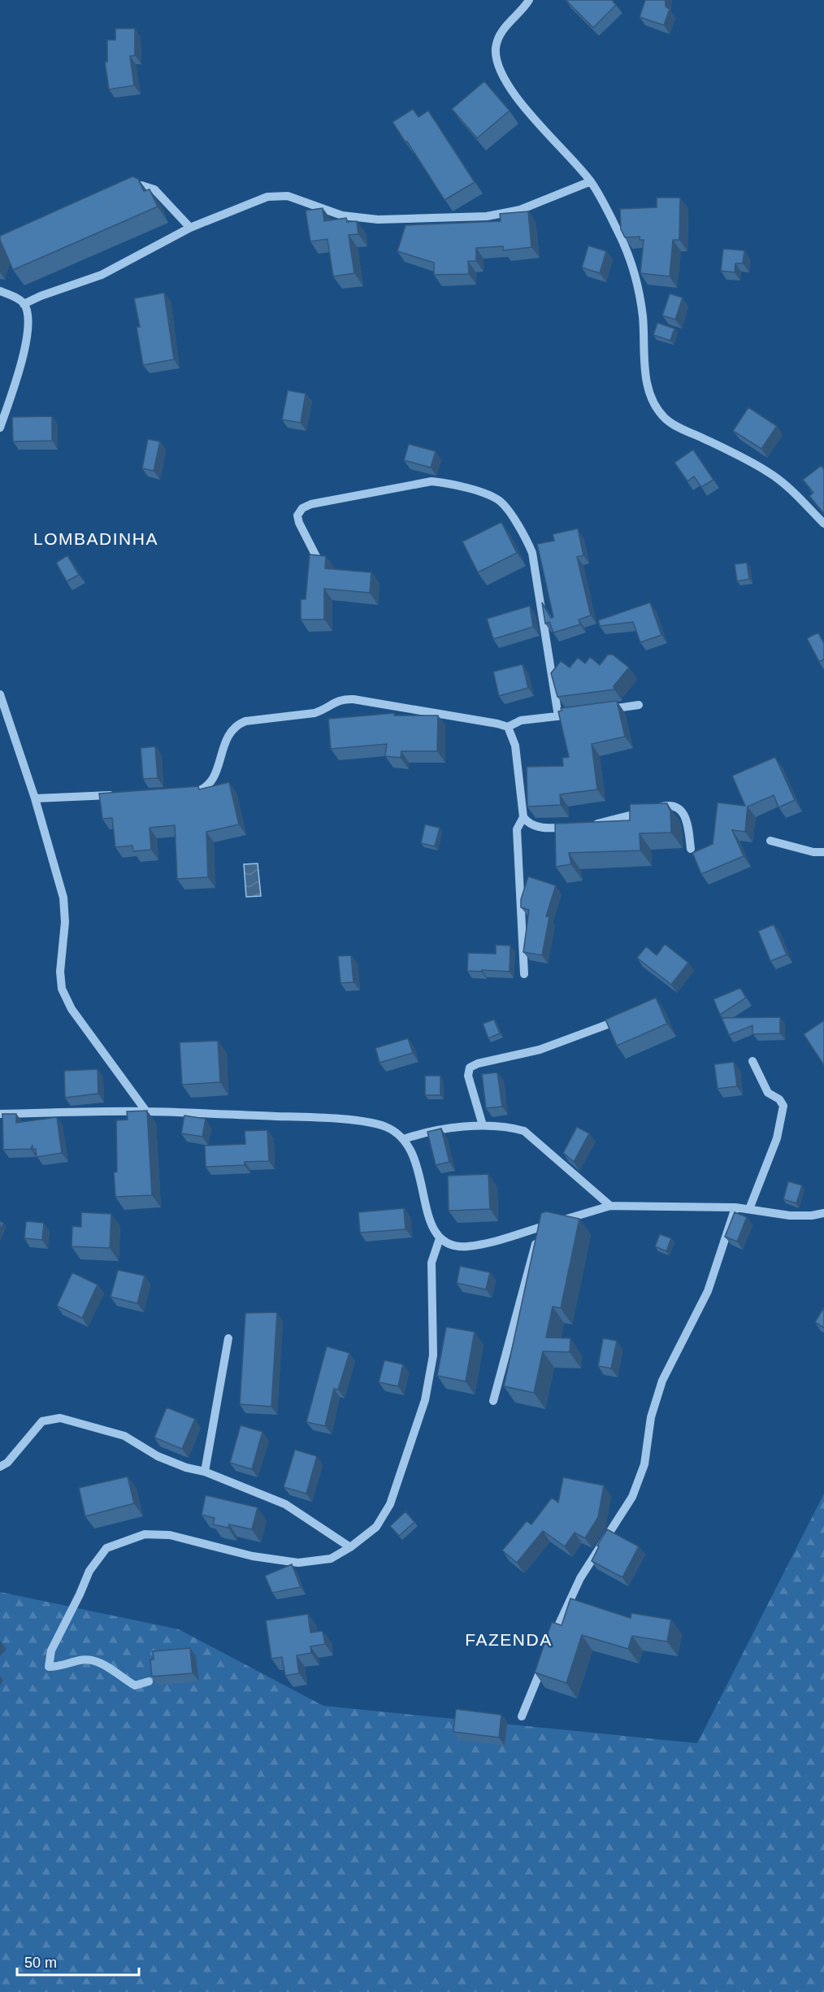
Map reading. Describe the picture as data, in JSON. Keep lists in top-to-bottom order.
{
  "districts": ["LOMBADINHA", "FAZENDA"],
  "scale_bar": "50 m"
}
